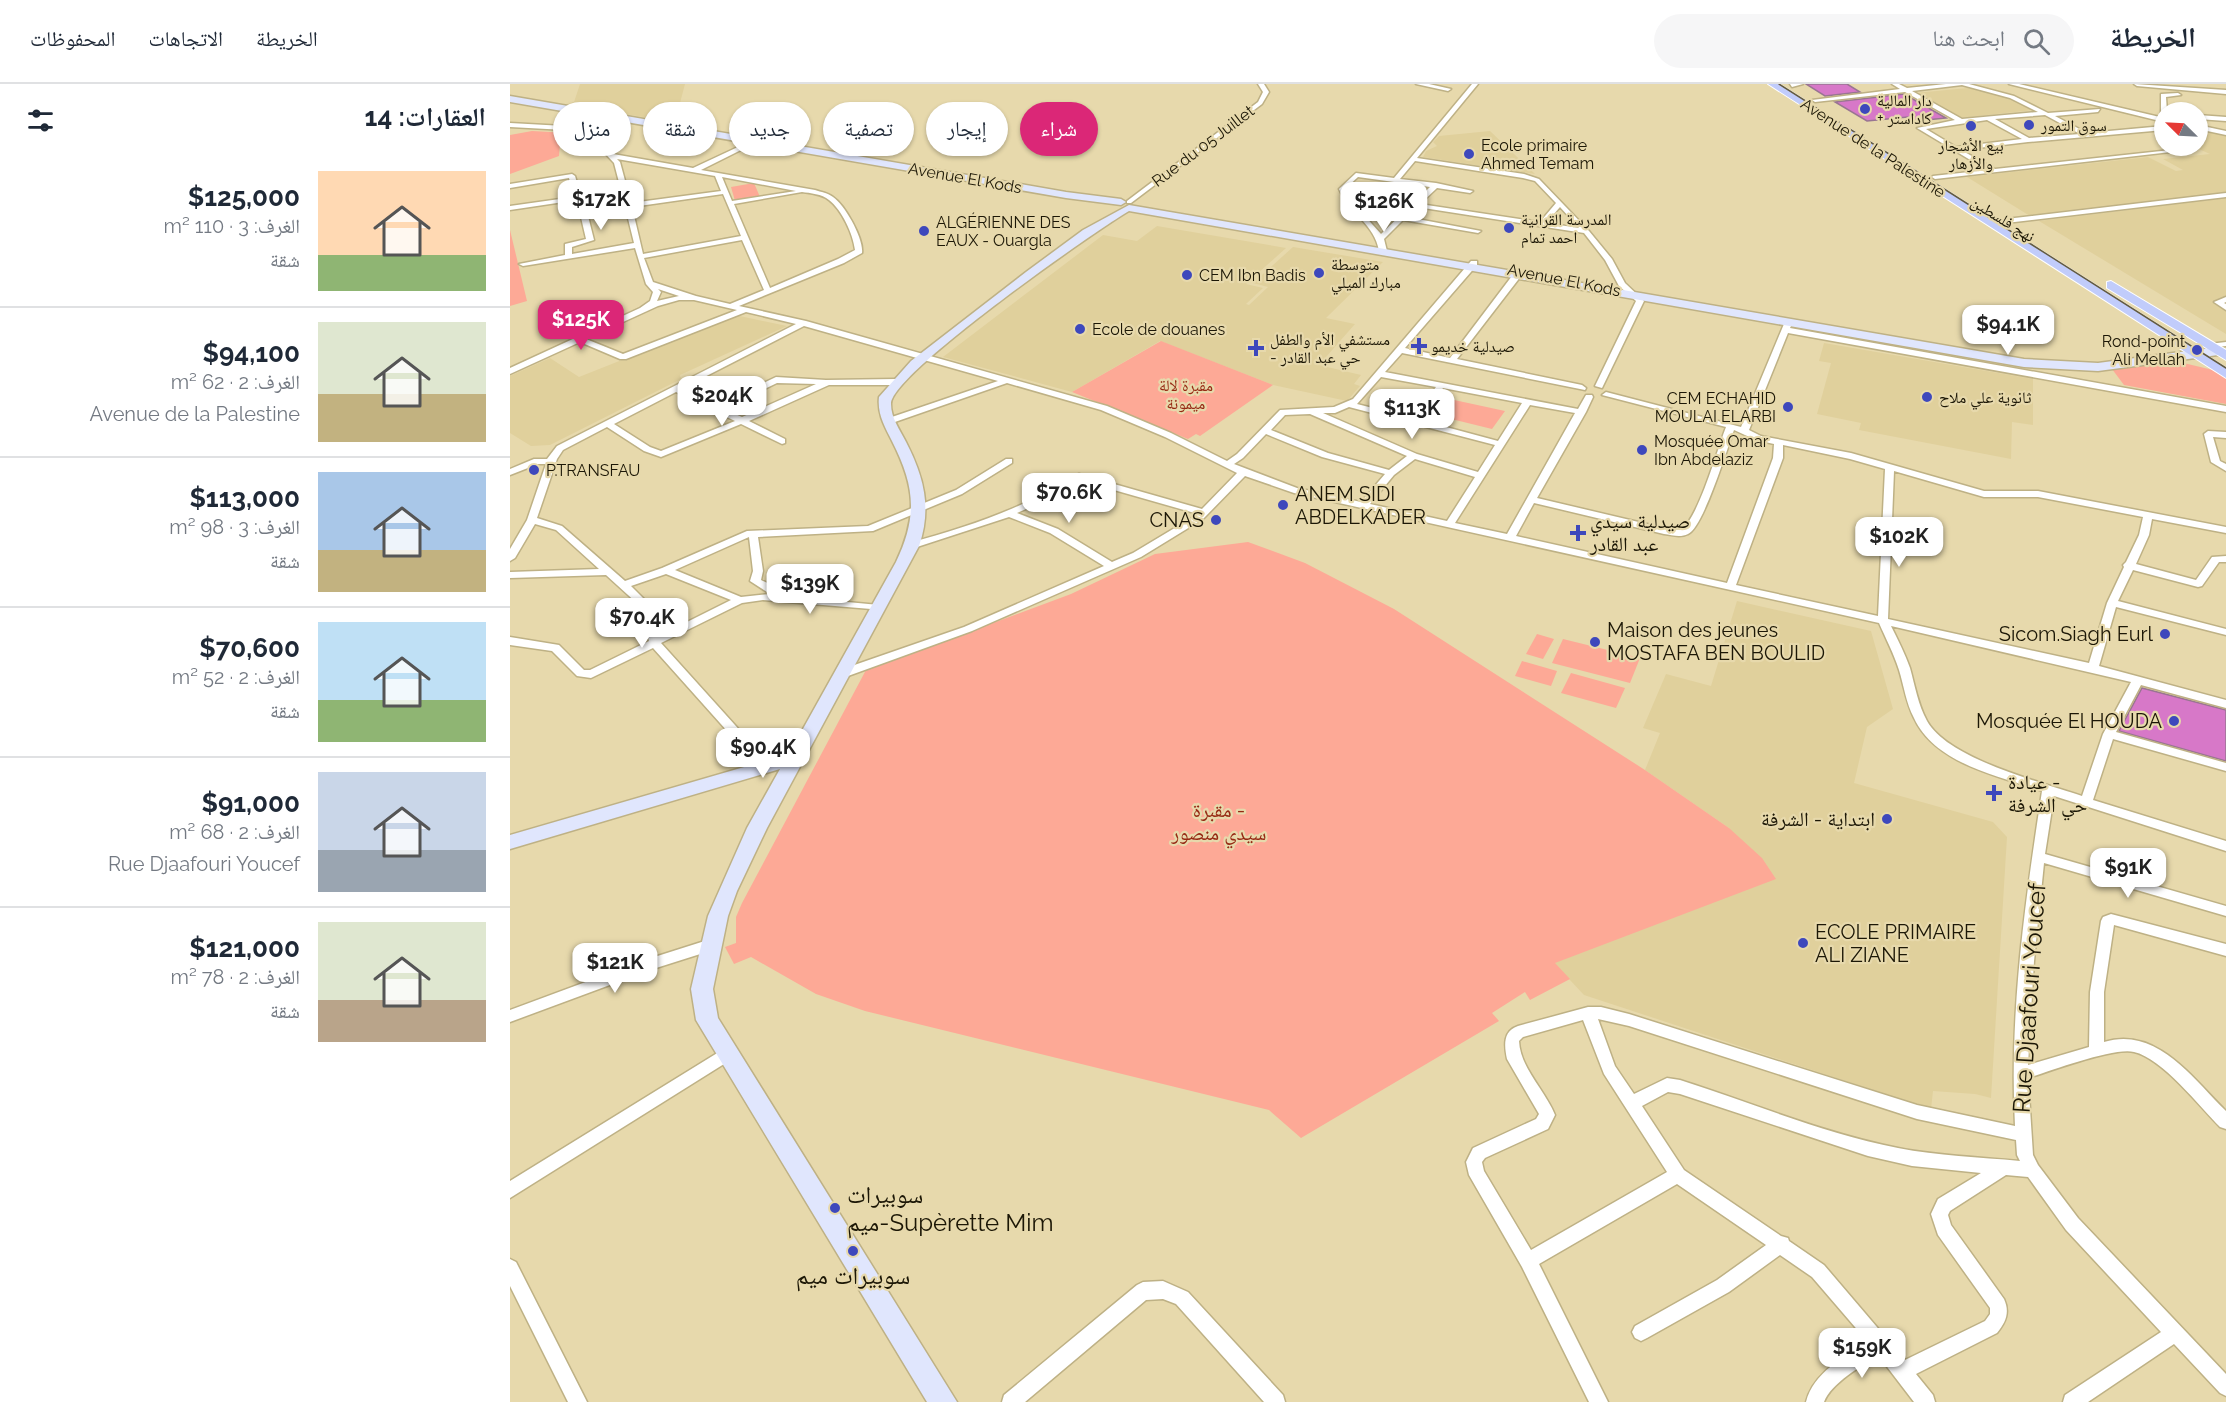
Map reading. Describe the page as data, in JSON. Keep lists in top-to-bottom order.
{
  "streets": {
    "main road": ["Avenue de la Palestine", "Avenue El Kods", "نهج فلسطين"],
    "street": ["Rue du 05 Juillet", "Rue Djaafouri Youcef"]
  },
  "crossings": [
    ["Rue du 05 Juillet", "Avenue El Kods"]
  ],
  "parks": ["مقبرة لالة ميمونة", "مقبرة - سيدي منصور"],
  "places": {
    "other": [
      "دار المالية + كاداستر",
      "سوق التمور",
      "بيع الأشجار والأزهار",
      "Ecole primaire Ahmed Temam",
      "المدرسة القرانية احمد تمام",
      "ALGÉRIENNE DES EAUX - Ouargla",
      "متوسطة مبارك الميلي",
      "CEM Ibn Badis",
      "Ecole de douanes",
      "Rond-point Ali Mellah",
      "ثانوية علي ملاح",
      "CEM ECHAHID MOULAI ELARBI",
      "Mosquée Omar Ibn Abdelaziz",
      "P.TRANSFAU",
      "ANEM SIDI ABDELKADER",
      "CNAS",
      "Sicom.Siagh Eurl",
      "Maison des jeunes MOSTAFA BEN BOULID",
      "Mosquée El HOUDA",
      "ابتداية - الشرفة",
      "ECOLE PRIMAIRE ALI ZIANE",
      "سوبيرات ميم-Supèrette Mim",
      "سوبيرات ميم"
    ],
    "health": [
      "صيدلية خديمو",
      "مستشفي الأم والطفل - حي عبد القادر",
      "صيدلية سيدي عبد القادر",
      "عيادة - حي الشرفة"
    ]
  },
  "north": "top left",
  "page": {
    "header": "الخريطة",
    "search": "ابحث هنا",
    "nav": ["الخريطة", "الاتجاهات", "المحفوظات"],
    "heading": "العقارات: 14",
    "chip": [
      "شراء",
      "إيجار",
      "تصفية",
      "جديد",
      "شقة",
      "منزل"
    ],
    "list": [
      {
        "name": "$125,000",
        "note": "الغرف: 3 · 110 m² · شقة"
      },
      {
        "name": "$94,100",
        "note": "الغرف: 2 · 62 m² · Avenue de la Palestine"
      },
      {
        "name": "$113,000",
        "note": "الغرف: 3 · 98 m² · شقة"
      },
      {
        "name": "$70,600",
        "note": "الغرف: 2 · 52 m² · شقة"
      },
      {
        "name": "$91,000",
        "note": "الغرف: 2 · 68 m² · Rue Djaafouri Youcef"
      },
      {
        "name": "$121,000",
        "note": "الغرف: 2 · 78 m² · شقة"
      }
    ],
    "price": [
      "$172K",
      "$126K",
      "$125K",
      "$94.1K",
      "$204K",
      "$113K",
      "$70.6K",
      "$102K",
      "$139K",
      "$70.4K",
      "$90.4K",
      "$91K",
      "$121K",
      "$159K"
    ]
  }
}
